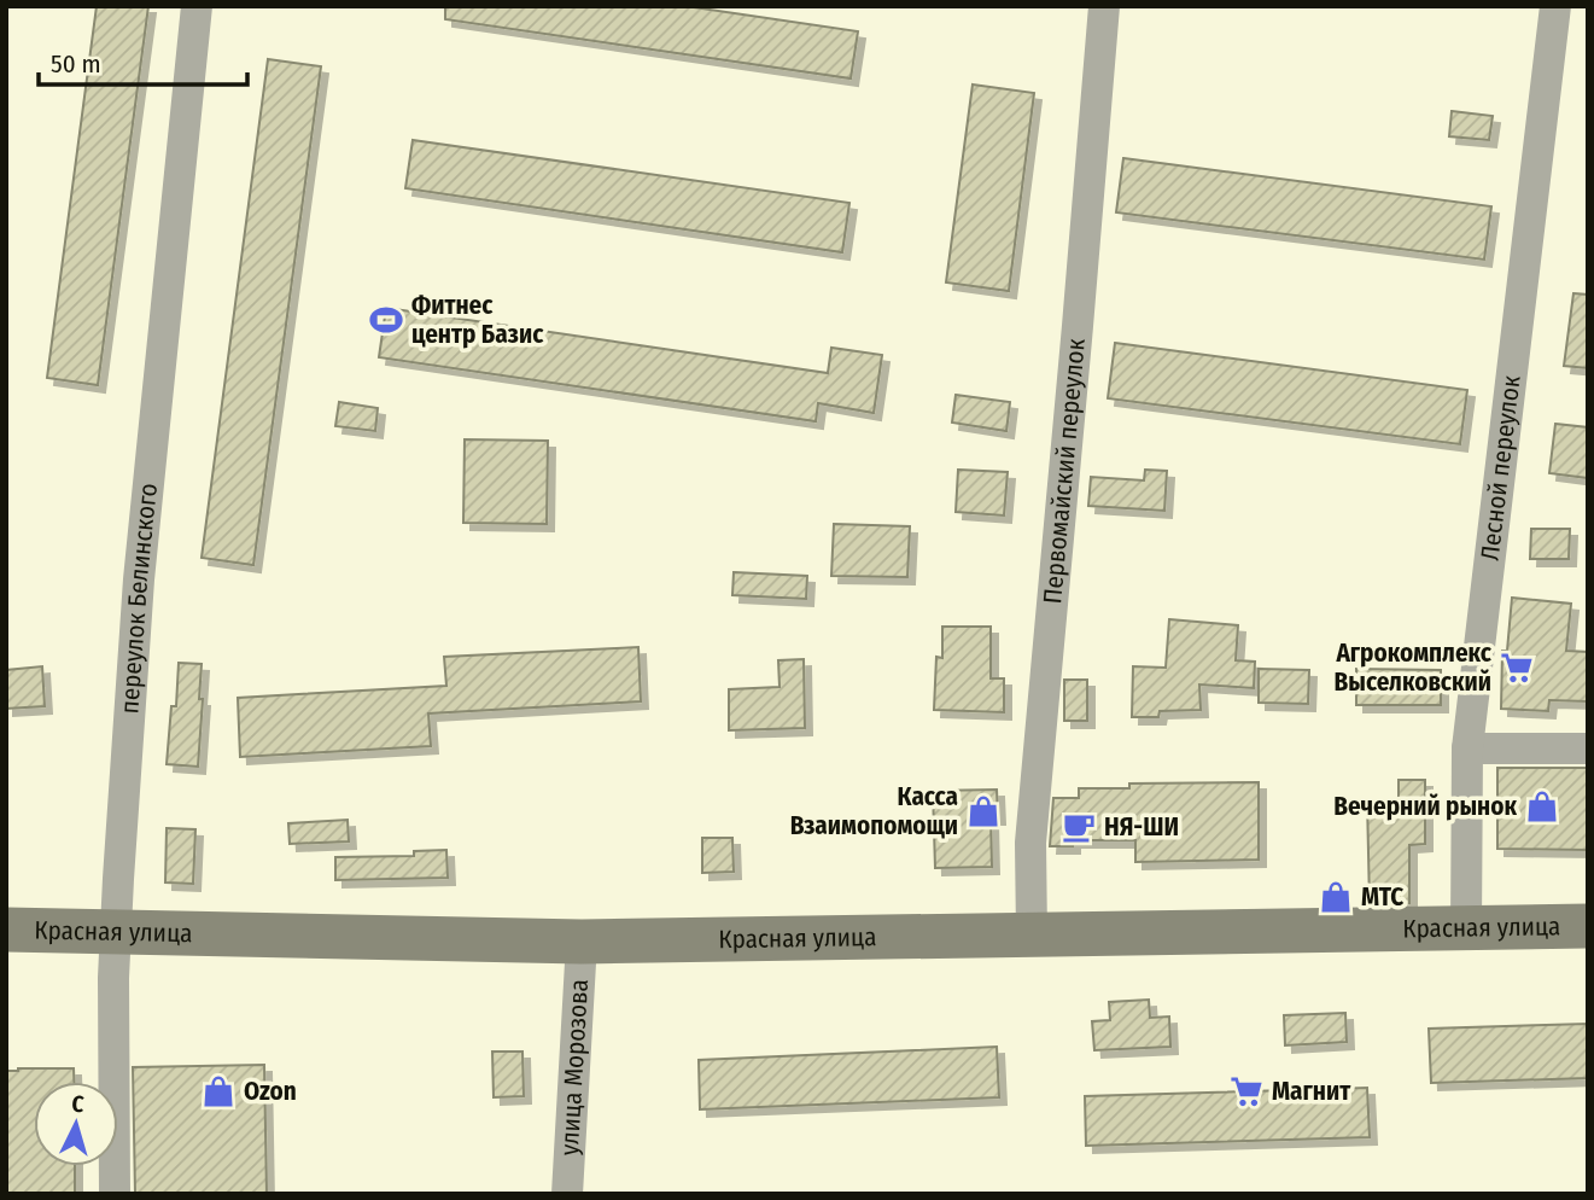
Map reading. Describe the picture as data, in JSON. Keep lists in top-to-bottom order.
{
  "streets": {
    "main road": ["Красная улица"],
    "street": [
      "Лесной переулок",
      "Первомайский переулок",
      "переулок Белинского",
      "улица Морозова"
    ]
  },
  "crossings": [
    ["Лесной переулок", "Красная улица"],
    ["Первомайский переулок", "Красная улица"],
    ["переулок Белинского", "Красная улица"],
    ["Красная улица", "улица Морозова"]
  ],
  "places": {
    "sports": ["Фитнес центр Базис"],
    "supermarket": ["Агрокомплекс Выселковский", "Магнит"],
    "shop": [
      "Вечерний рынок",
      "Касса Взаимопомощи",
      "МТС",
      "Ozon"
    ],
    "cafe": ["НЯ-ШИ"]
  },
  "scale_bar": "50 m",
  "north": "top"
}
